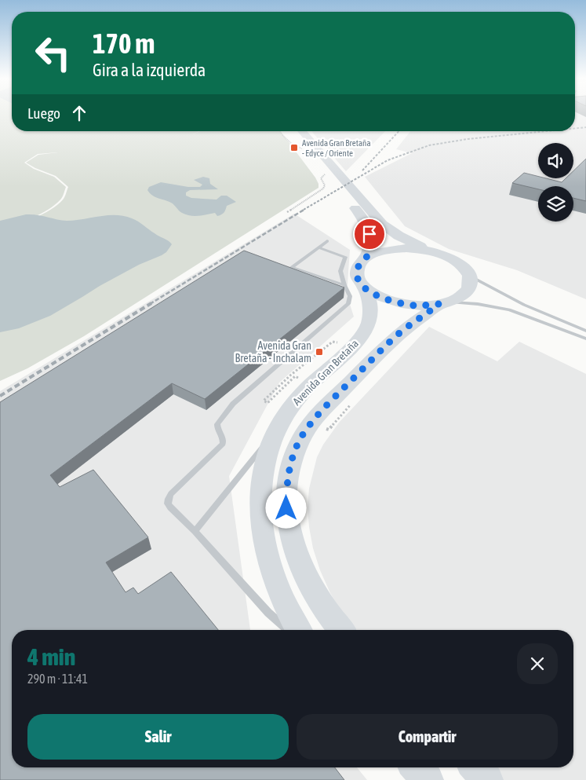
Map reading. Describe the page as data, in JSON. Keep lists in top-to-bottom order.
{
  "streets": {
    "main road": ["Avenida Gran Bretaña"]
  },
  "places": {
    "transit": ["Avenida Gran Bretaña - Edyce / Oriente", "Avenida Gran Bretaña - Inchalam"]
  },
  "page": {
    "turn": ["170 m", "Gira a la izquierda"],
    "then": "Luego",
    "heading": ["4 min", "290 m · 11:41"],
    "buttons": ["Salir", "Compartir"]
  }
}
